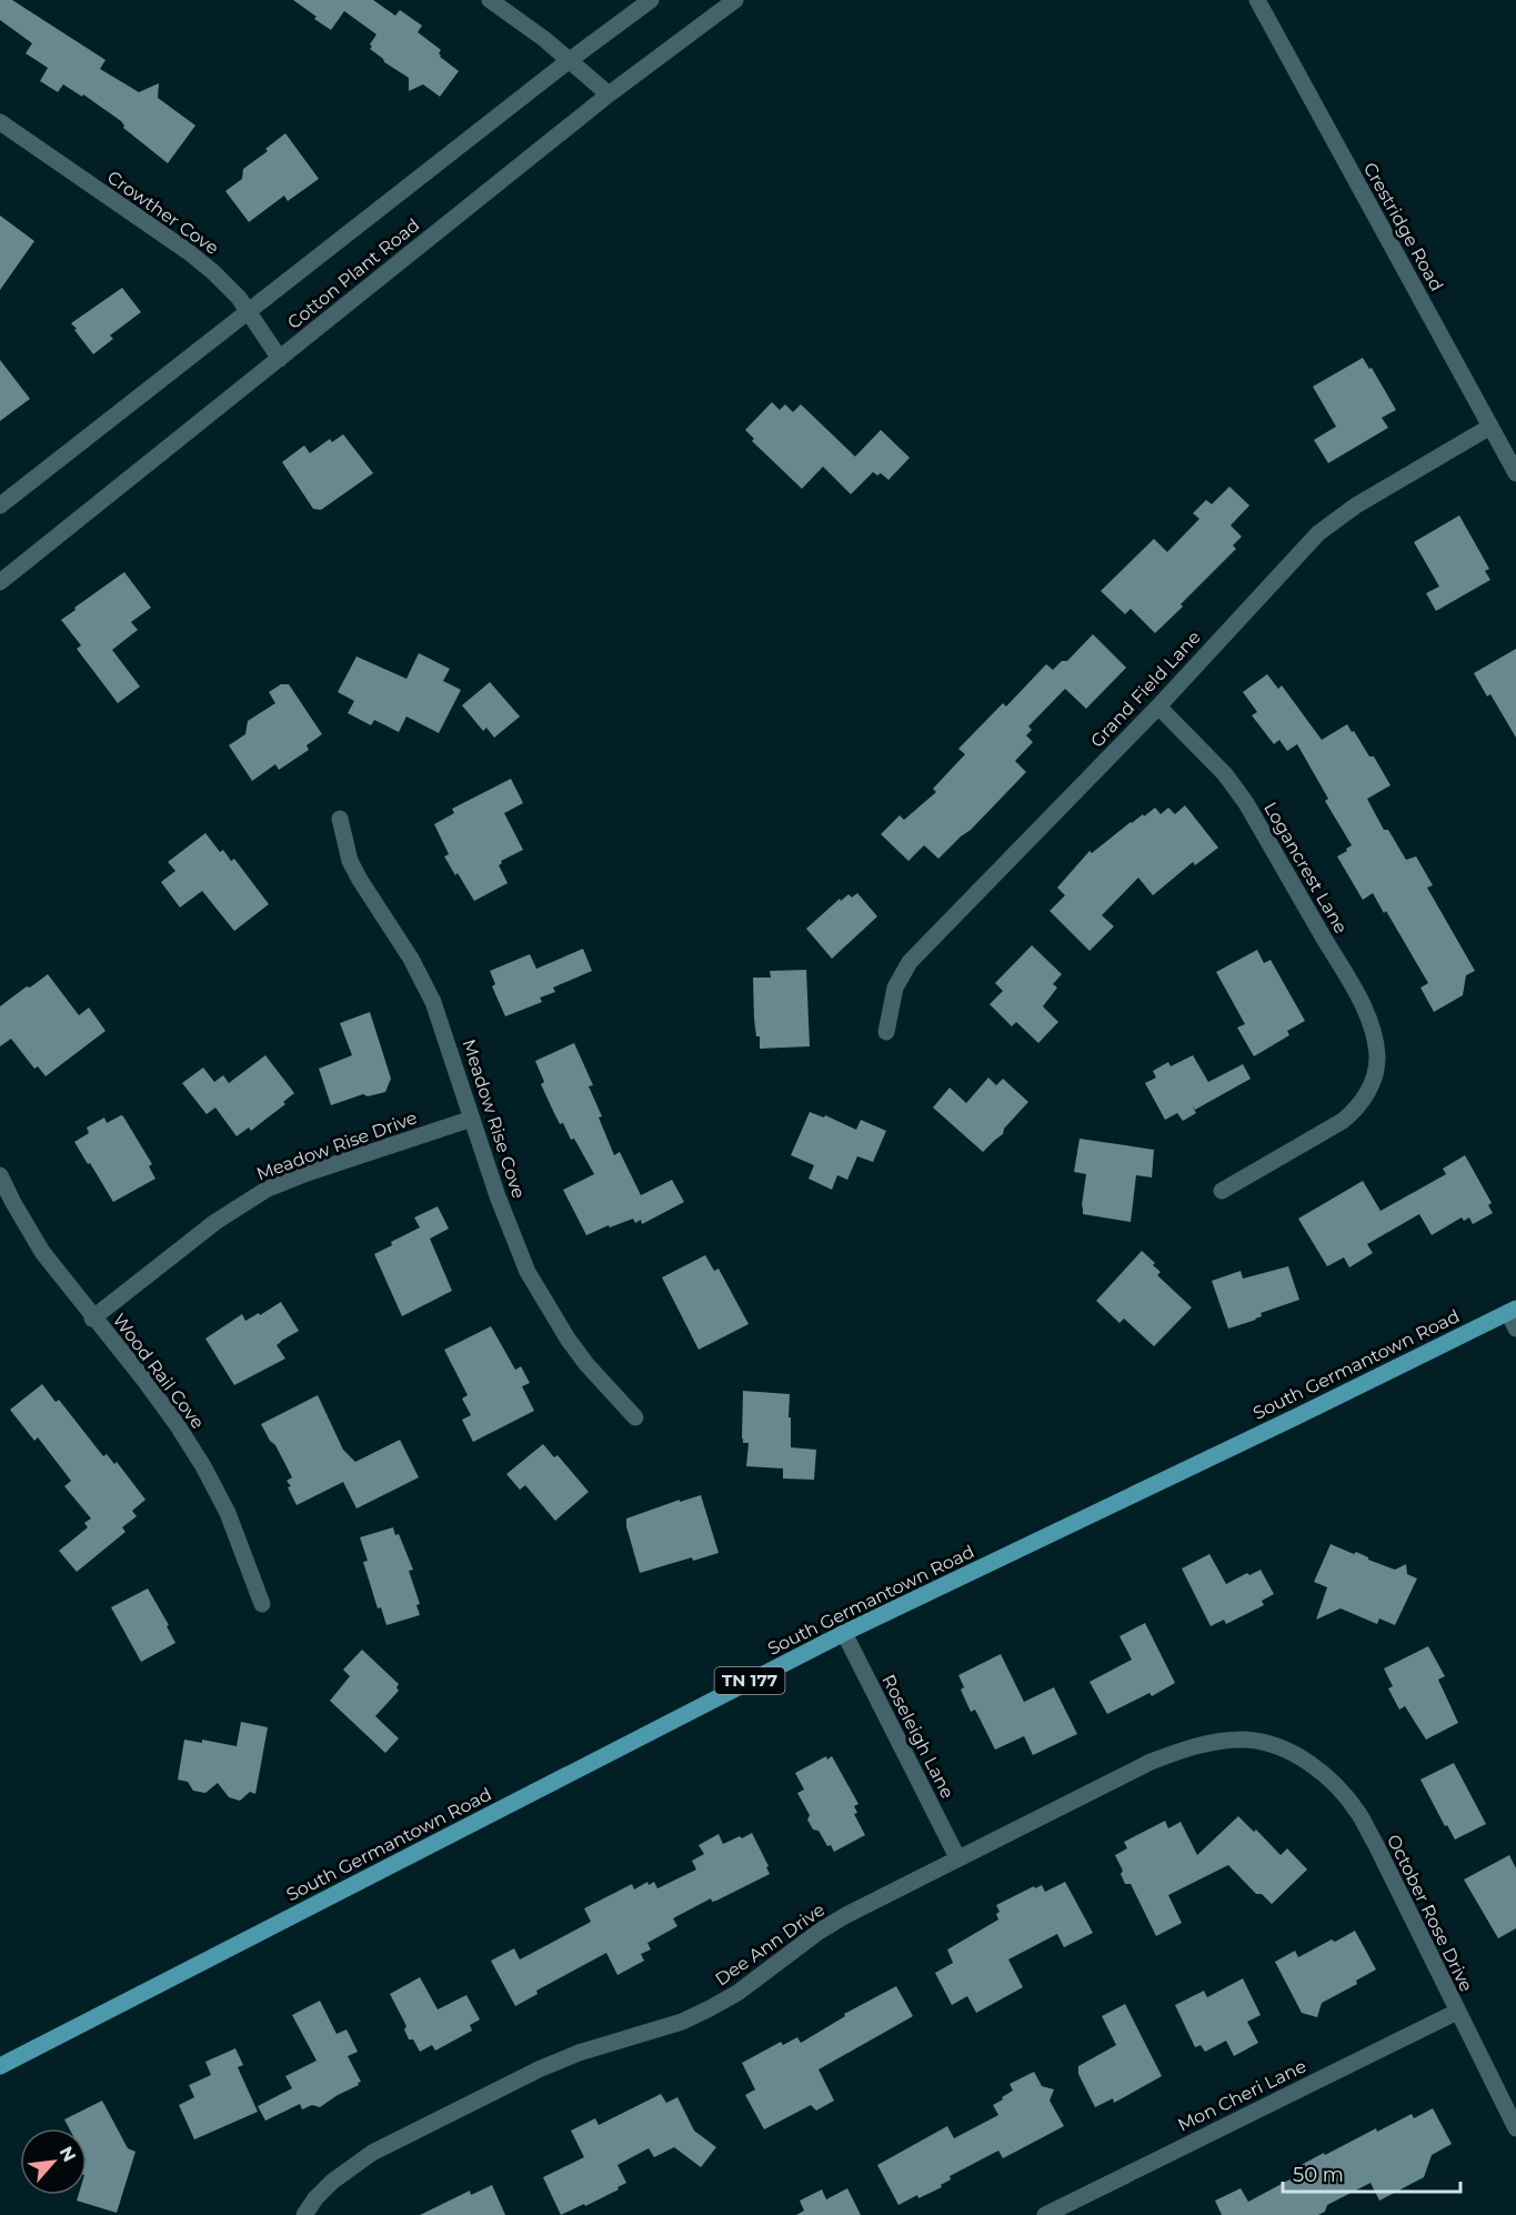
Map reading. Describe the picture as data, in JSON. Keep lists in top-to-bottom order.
{
  "streets": {
    "main road": ["South Germantown Road", "TN 177"],
    "street": [
      "Crowther Cove",
      "Crestridge Road",
      "Cotton Plant Road",
      "Grand Field Lane",
      "Logancrest Lane",
      "Meadow Rise Cove",
      "Meadow Rise Drive",
      "Wood Rail Cove",
      "Roseleigh Lane",
      "October Rose Drive",
      "Dee Ann Drive",
      "Mon Cheri Lane"
    ]
  },
  "crossings": [
    ["Crowther Cove", "Cotton Plant Road"],
    ["Crestridge Road", "Grand Field Lane"],
    ["Grand Field Lane", "Logancrest Lane"],
    ["Meadow Rise Cove", "Meadow Rise Drive"],
    ["Meadow Rise Drive", "Wood Rail Cove"],
    ["South Germantown Road", "Roseleigh Lane"],
    ["Roseleigh Lane", "Dee Ann Drive"],
    ["October Rose Drive", "Dee Ann Drive"],
    ["October Rose Drive", "Mon Cheri Lane"]
  ],
  "scale_bar": "50 m",
  "north": "top right"
}
